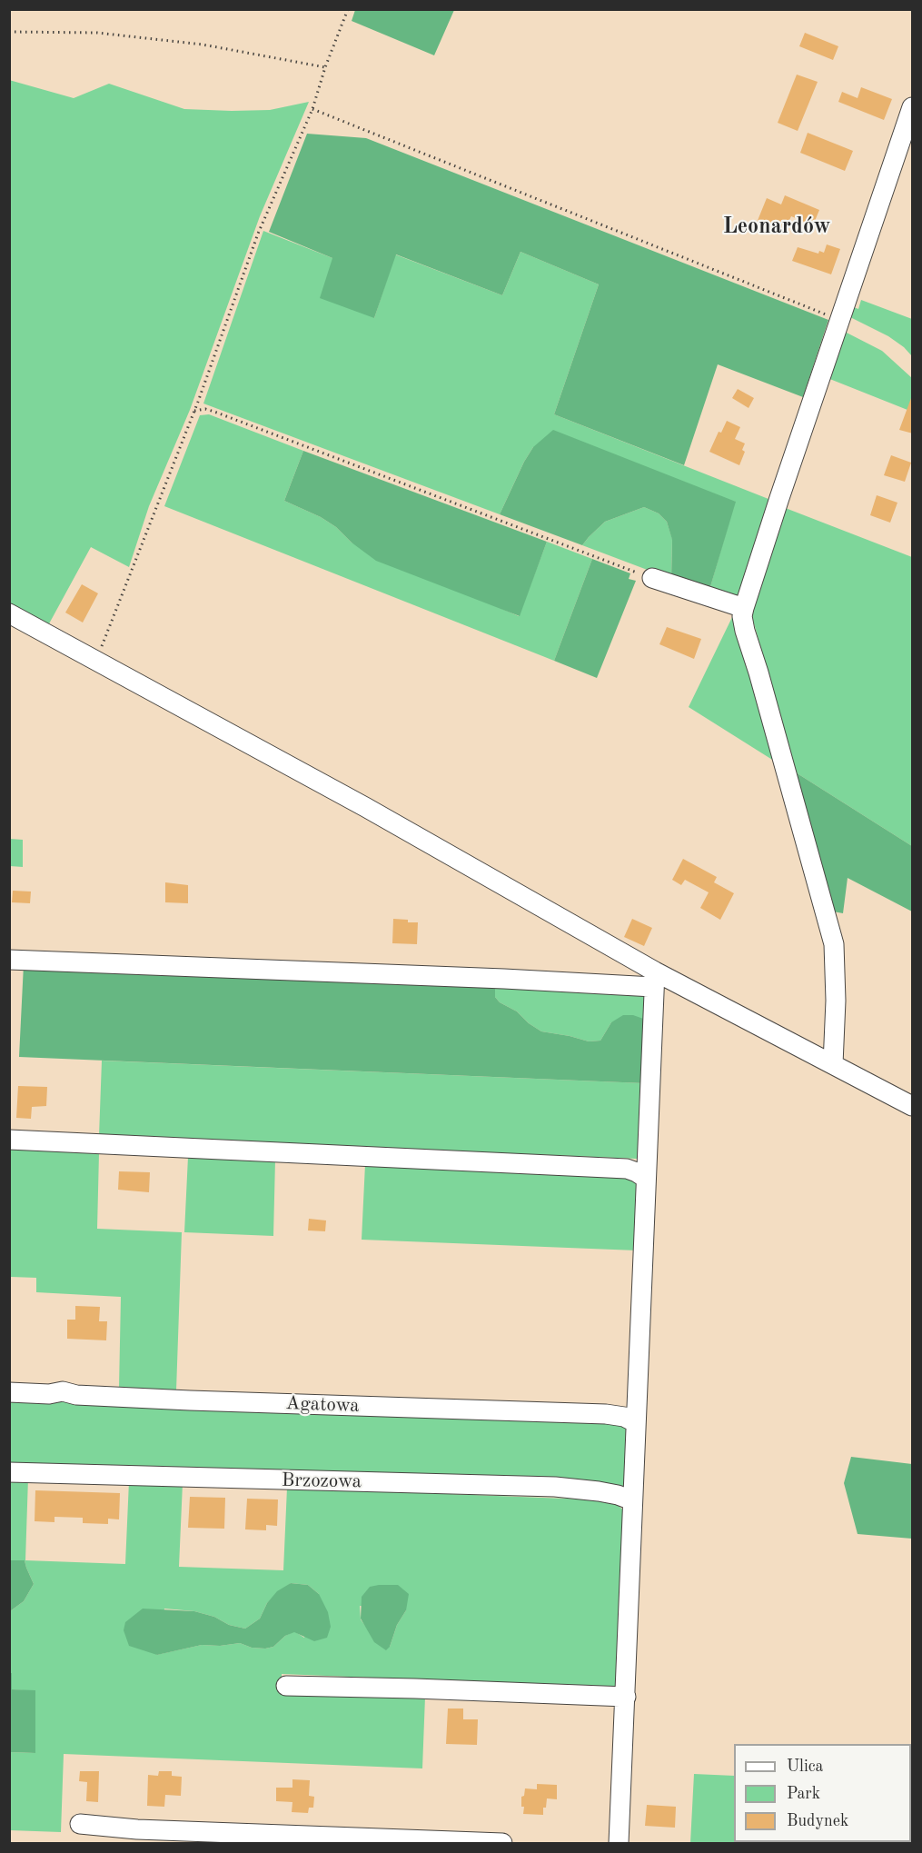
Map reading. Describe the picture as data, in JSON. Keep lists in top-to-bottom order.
{
  "streets": {
    "street": ["Agatowa", "Brzozowa"]
  },
  "districts": ["Leonardów"],
  "legend": ["Ulica", "Park", "Budynek"]
}
